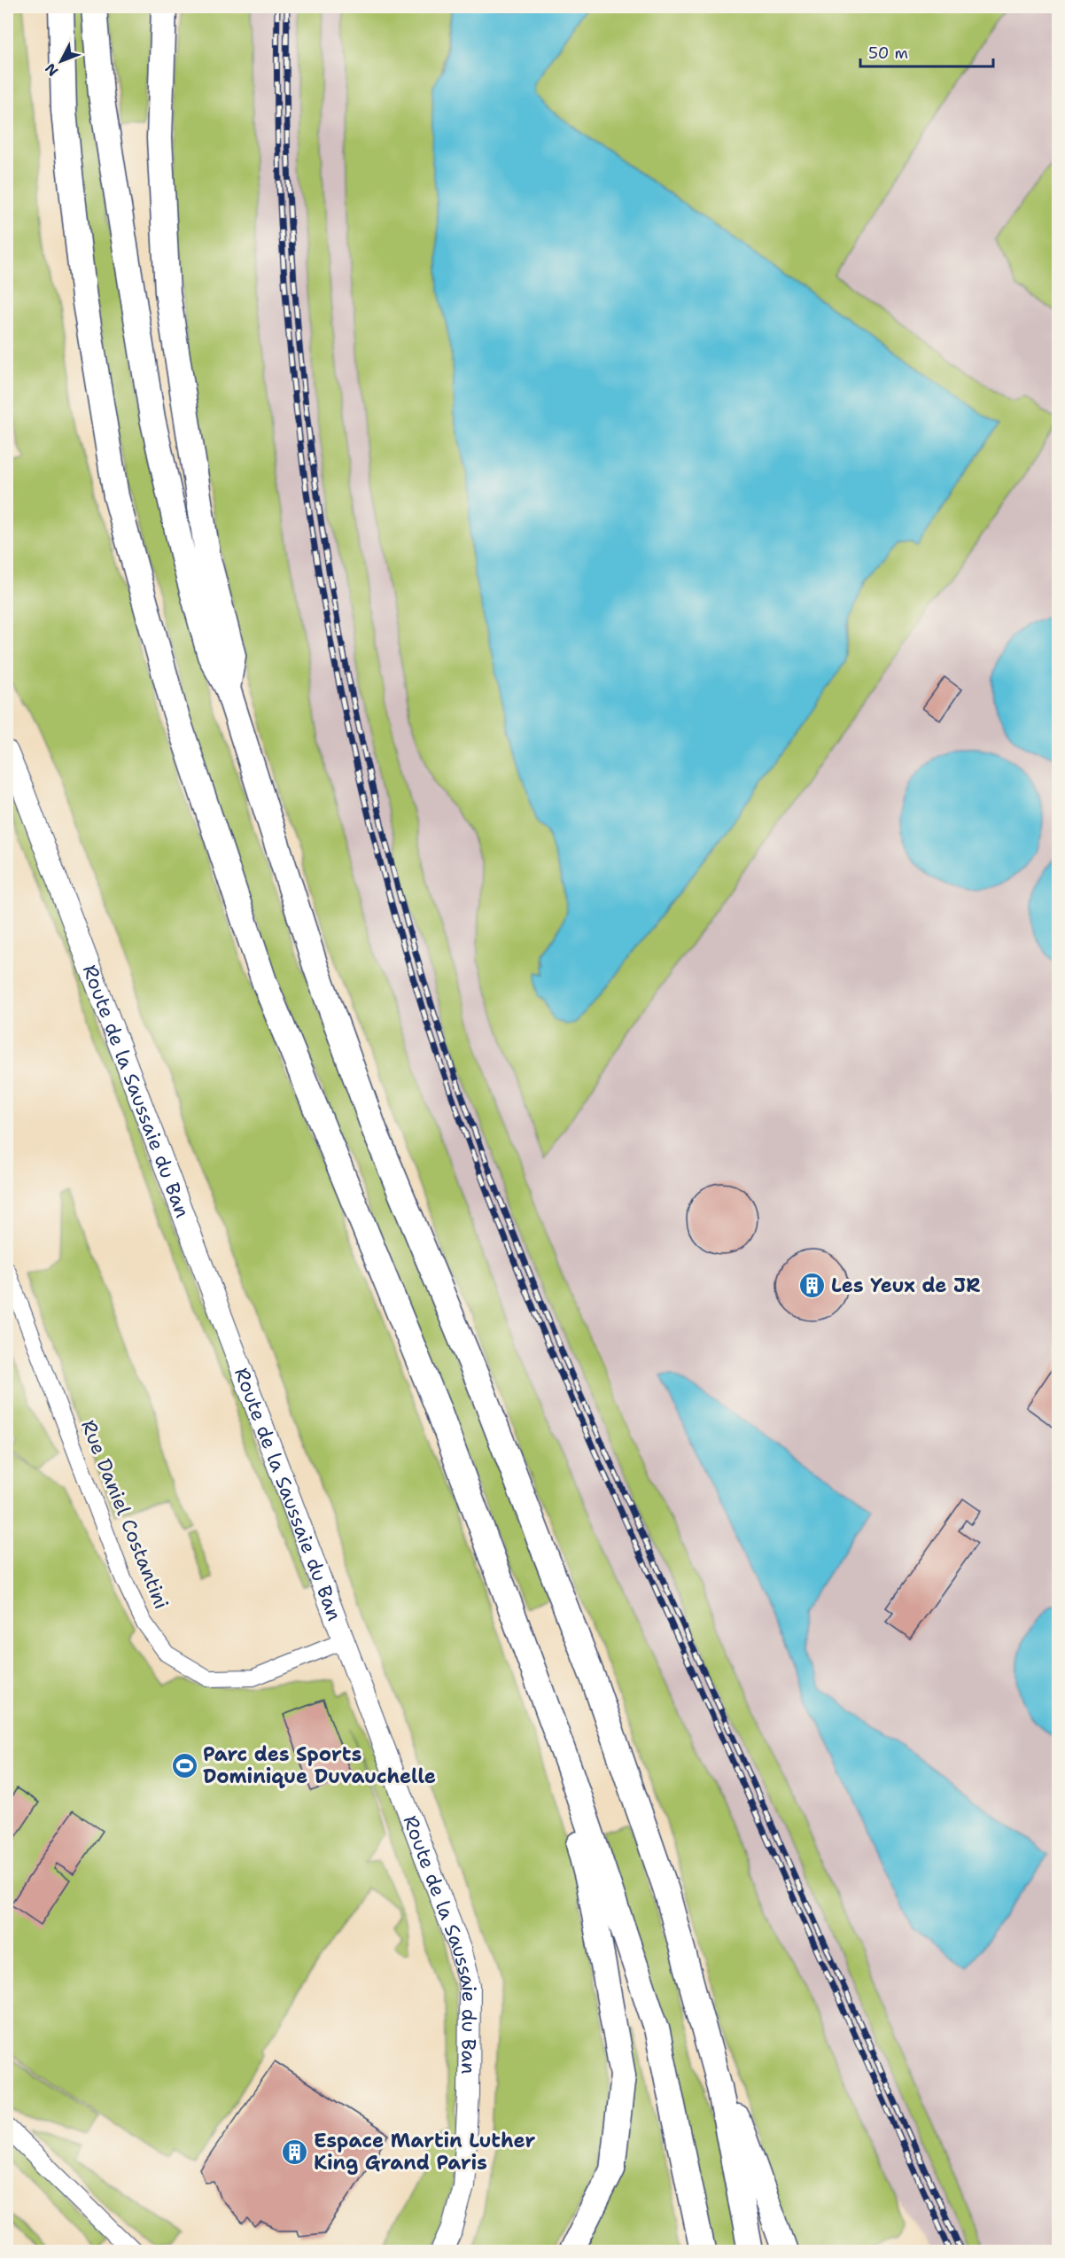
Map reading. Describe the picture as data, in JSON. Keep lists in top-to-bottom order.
{
  "streets": {
    "main road": ["Route de la Saussaie du Ban"],
    "street": ["Rue Daniel Costantini"]
  },
  "crossings": [
    ["Route de la Saussaie du Ban", "Rue Daniel Costantini"]
  ],
  "places": {
    "building": ["Les Yeux de JR", "Espace Martin Luther King Grand Paris"],
    "sports": ["Parc des Sports Dominique Duvauchelle"]
  },
  "scale_bar": "50 m",
  "north": "bottom left"
}
